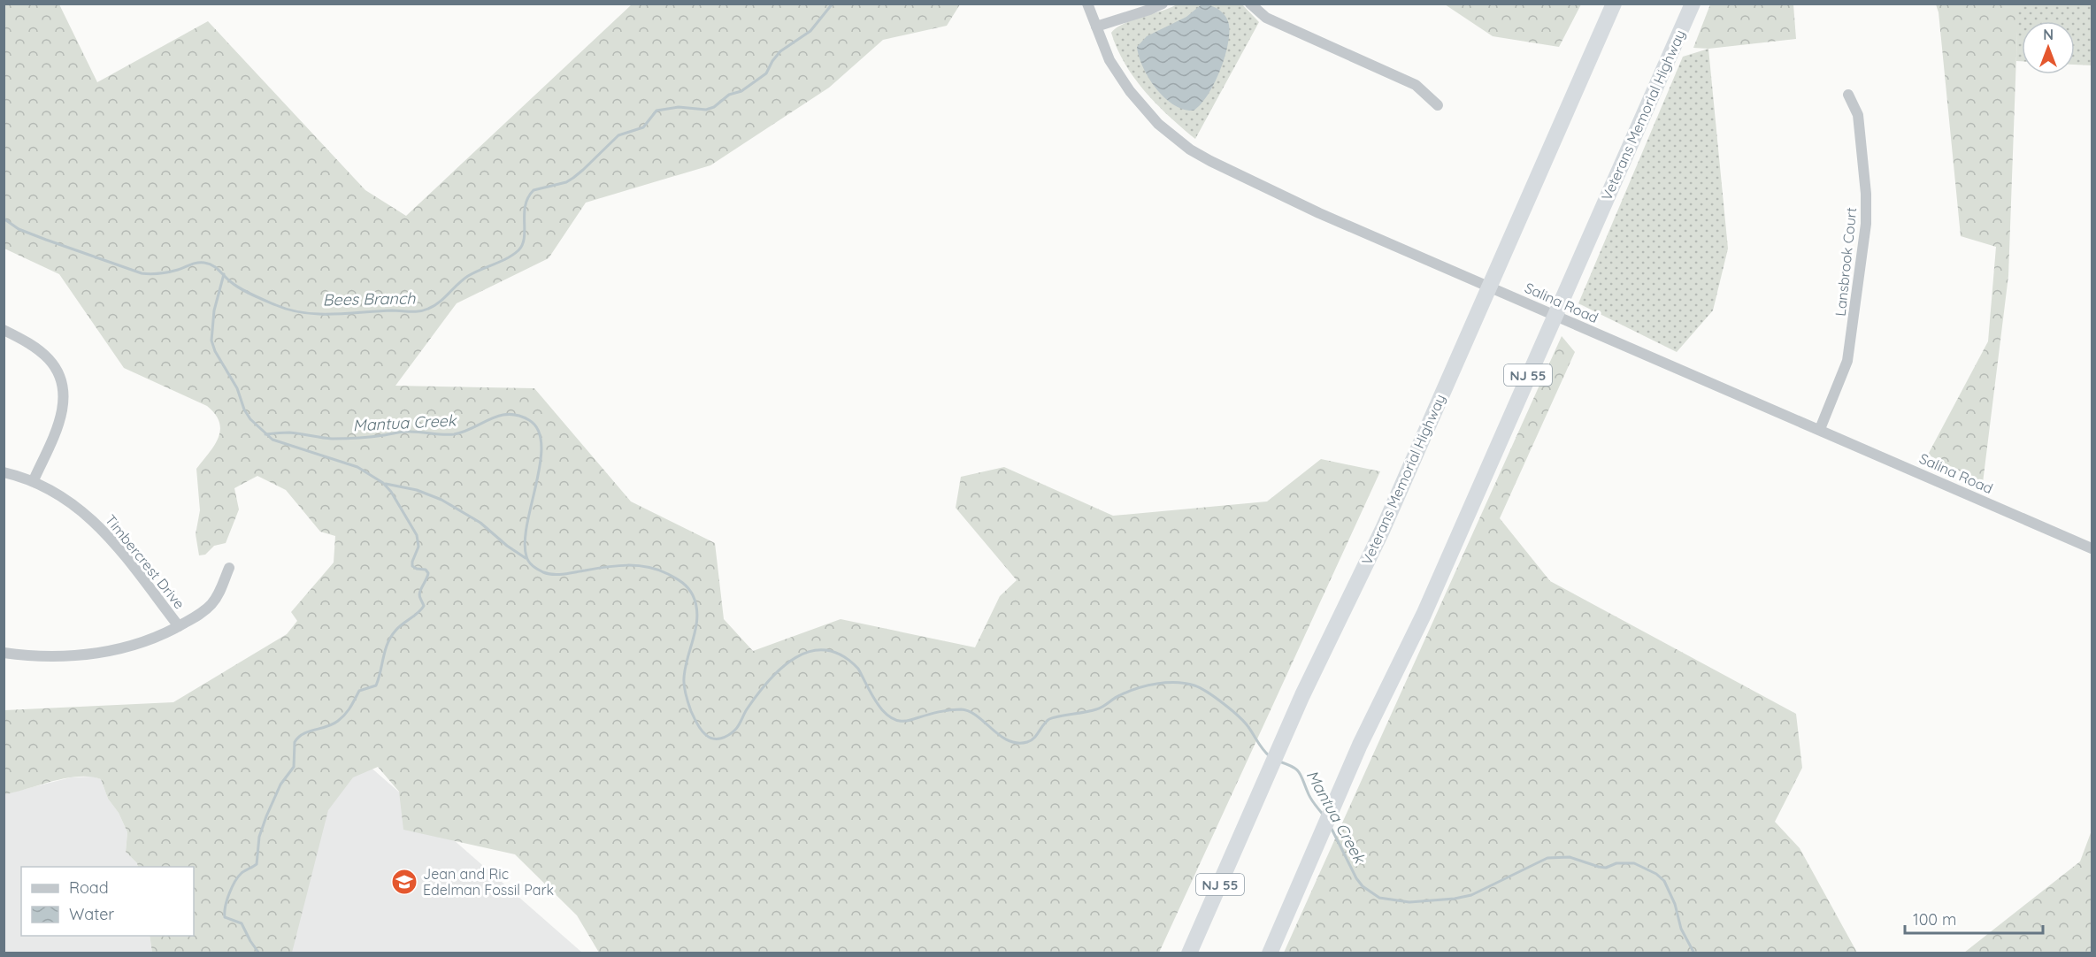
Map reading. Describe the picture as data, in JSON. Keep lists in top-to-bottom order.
{
  "streets": {
    "highway": ["Veterans Memorial Highway", "NJ 55"],
    "street": ["Lansbrook Court", "Salina Road", "Timbercrest Drive"]
  },
  "crossings": [
    ["Lansbrook Court", "Salina Road"]
  ],
  "water": ["Bees Branch", "Mantua Creek"],
  "places": {
    "school or university": ["Jean and Ric Edelman Fossil Park"]
  },
  "legend": ["Road", "Water"],
  "scale_bar": "100 m",
  "north": "top"
}
